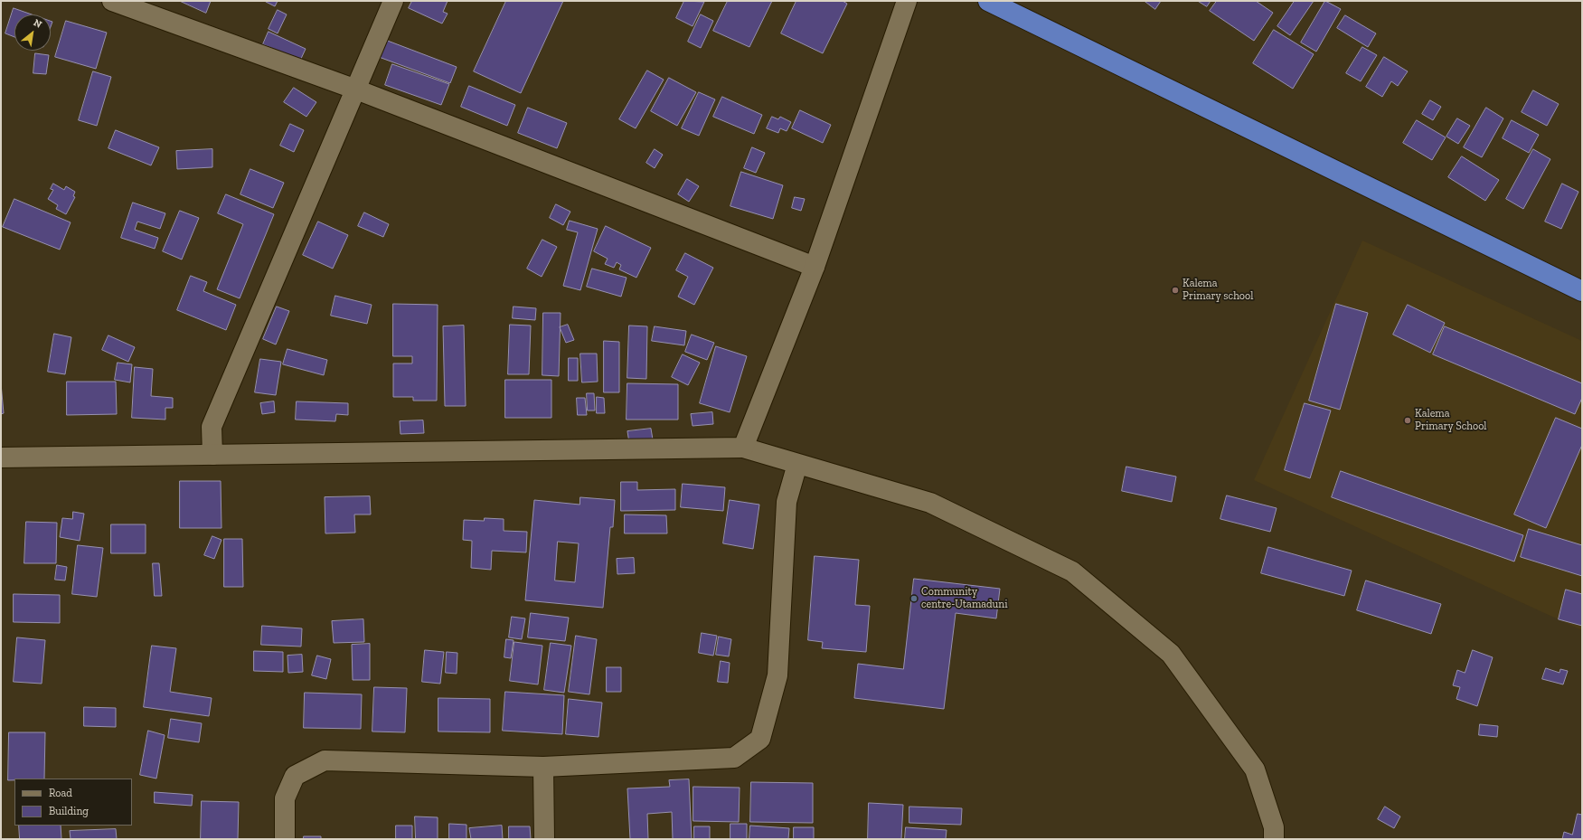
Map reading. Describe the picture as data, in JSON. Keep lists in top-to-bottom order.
{
  "places": ["Kalema Primary school", "Kalema Primary School", "Community centre-Utamaduni"],
  "legend": ["Road", "Building"],
  "north": "top right"
}
